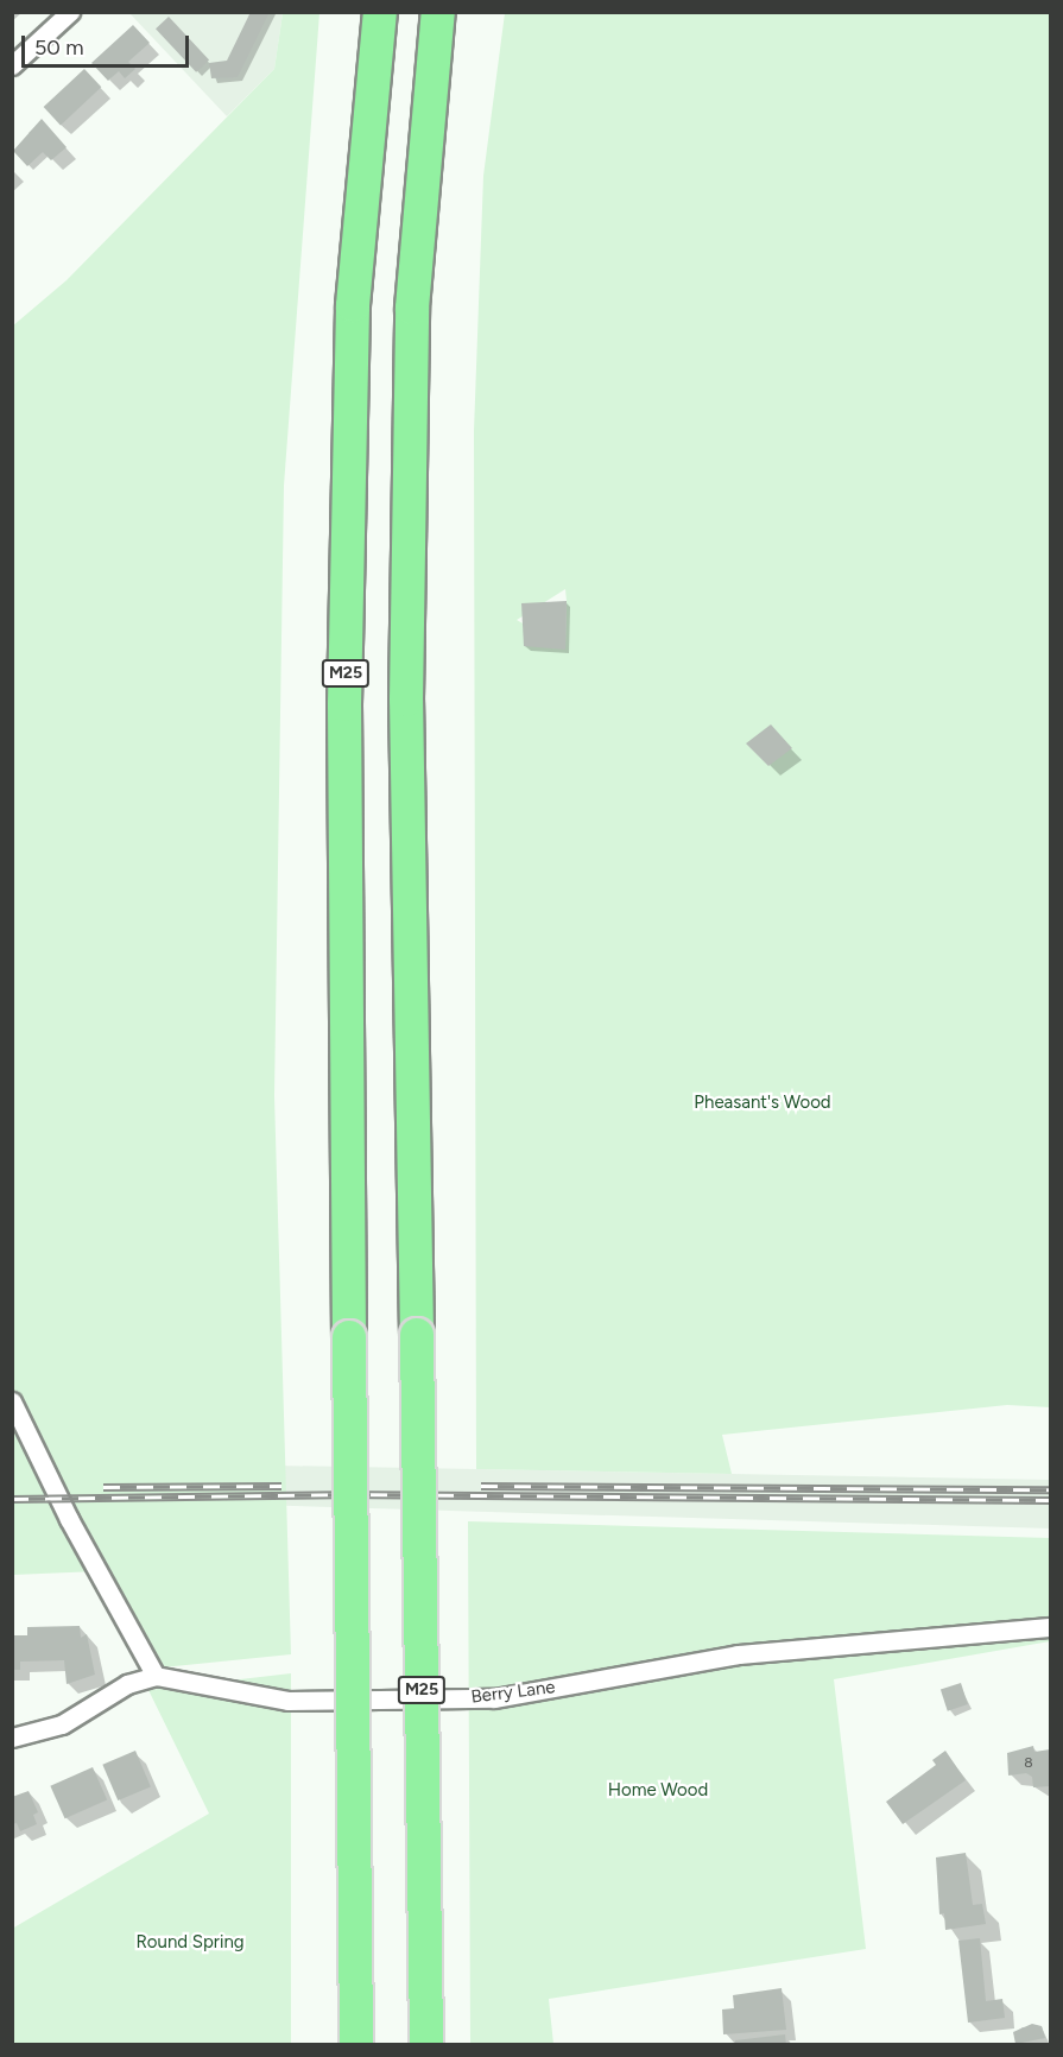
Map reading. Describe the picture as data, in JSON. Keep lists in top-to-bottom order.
{
  "streets": {
    "highway": ["M25"],
    "street": ["Berry Lane"]
  },
  "parks": ["Pheasant's Wood", "Home Wood", "Round Spring"],
  "house_numbers": ["8"],
  "scale_bar": "50 m"
}
